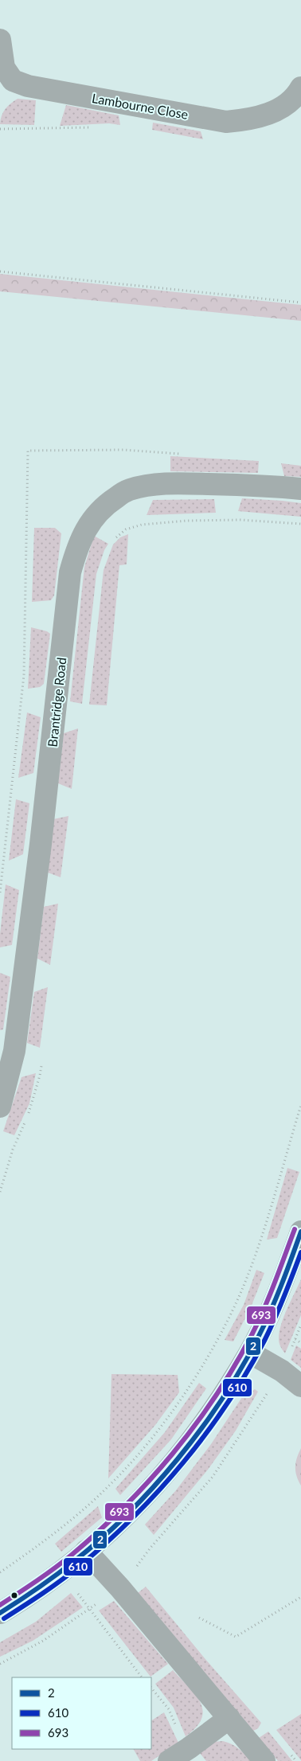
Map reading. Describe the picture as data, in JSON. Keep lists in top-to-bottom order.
{
  "streets": {
    "street": ["Lambourne Close", "Brantridge Road"]
  },
  "lines": ["transit line 693", "transit line 2", "transit line 610"],
  "legend": ["2", "610", "693"]
}
